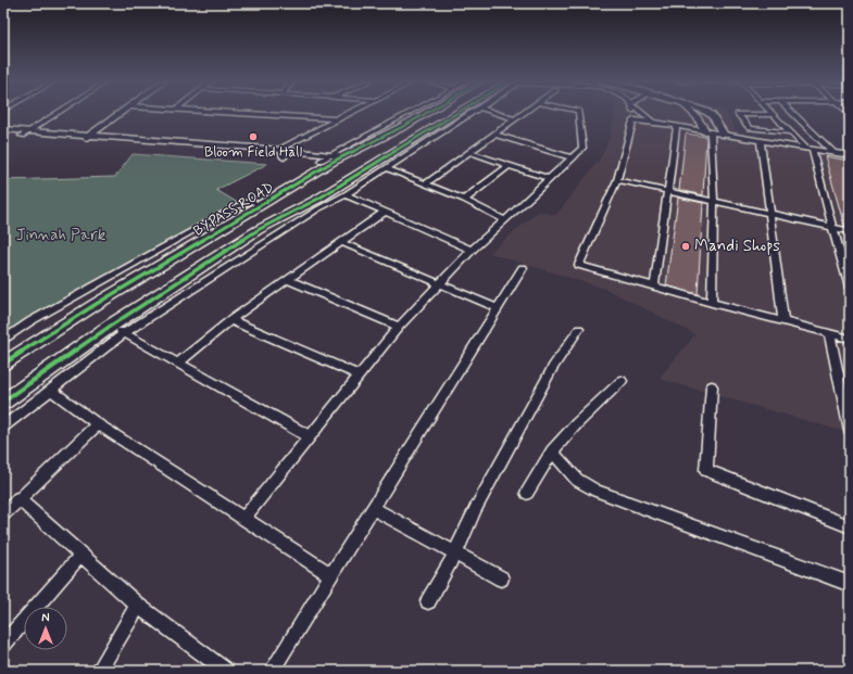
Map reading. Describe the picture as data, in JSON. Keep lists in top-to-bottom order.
{
  "streets": {
    "main road": ["BYPASS ROAD"]
  },
  "parks": ["Jinnah Park"],
  "places": ["Bloom Field Hall", "Mandi Shops"],
  "north": "top"
}
